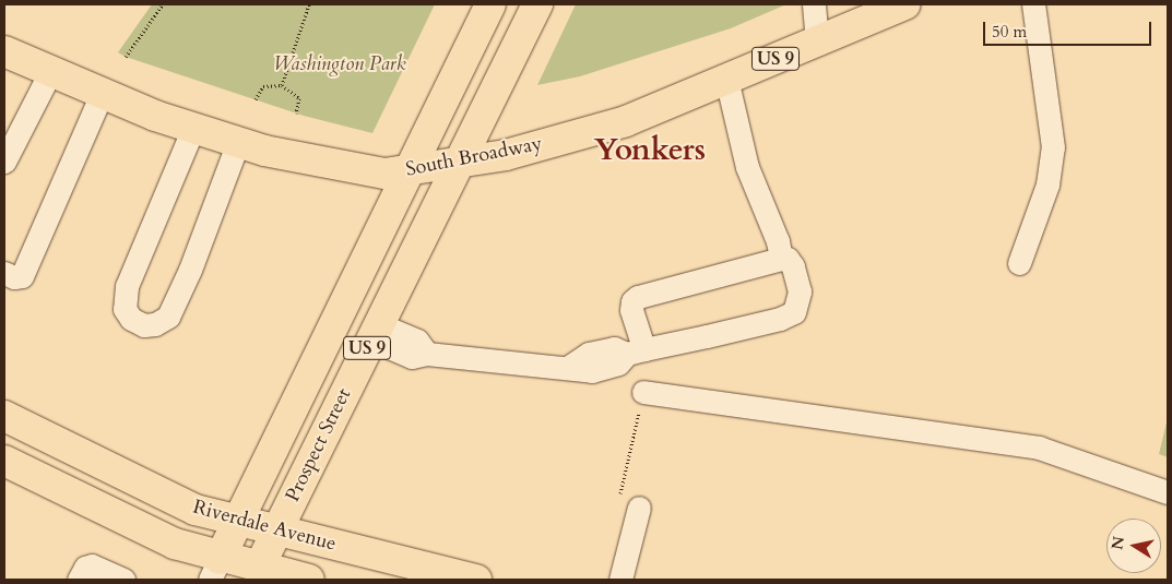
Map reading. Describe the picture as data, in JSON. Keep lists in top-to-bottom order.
{
  "streets": {
    "main road": [
      "US 9",
      "South Broadway",
      "Prospect Street",
      "Riverdale Avenue"
    ]
  },
  "crossings": [
    ["South Broadway", "Prospect Street"],
    ["Prospect Street", "Riverdale Avenue"]
  ],
  "districts": ["Yonkers"],
  "parks": ["Washington Park"],
  "scale_bar": "50 m",
  "north": "left"
}
